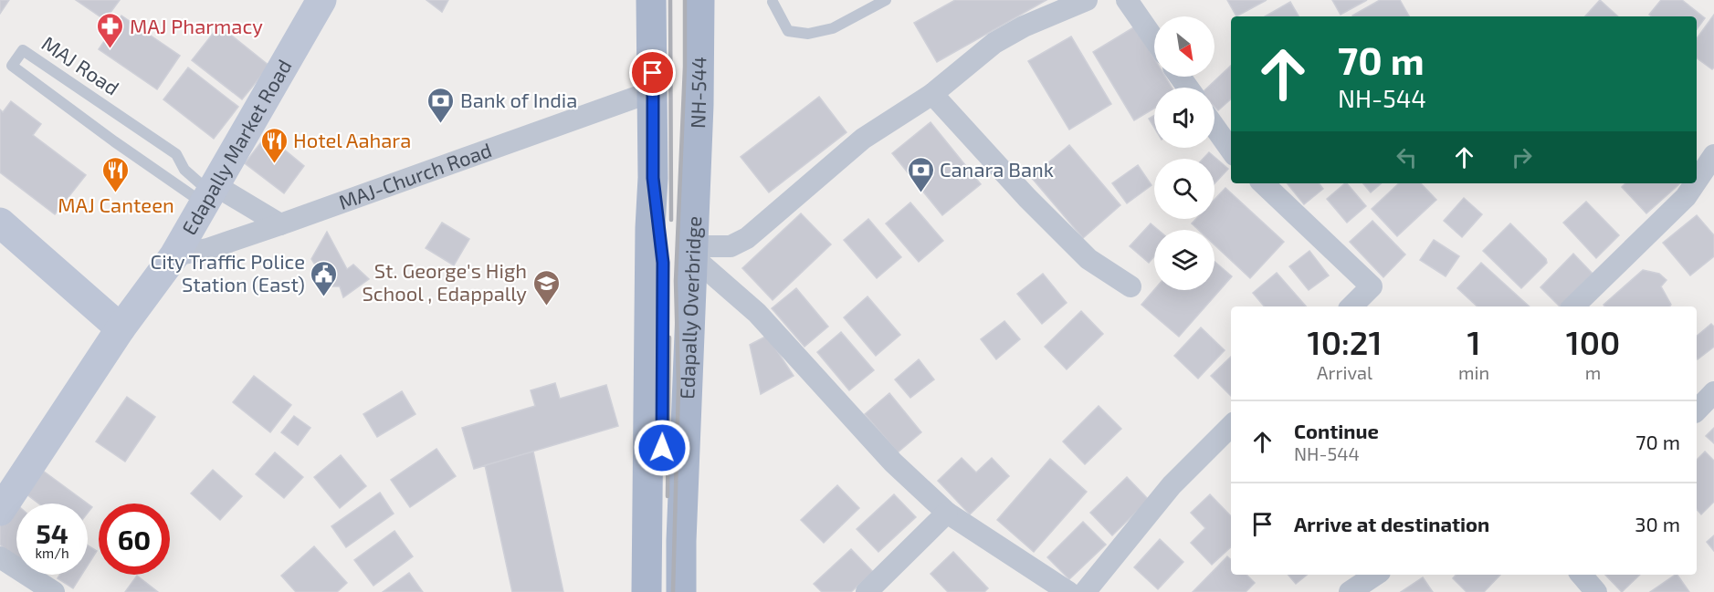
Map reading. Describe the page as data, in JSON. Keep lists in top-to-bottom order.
{
  "streets": {
    "main road": ["NH-544", "Edapally Overbridge"],
    "street": ["Edapally Market Road", "MAJ-Church Road"],
    "lane": ["MAJ Road"]
  },
  "crossings": [
    ["MAJ Road", "Edapally Market Road"],
    ["NH-544", "Edapally Overbridge"],
    ["Edapally Market Road", "MAJ-Church Road"]
  ],
  "places": {
    "pharmacy": ["MAJ Pharmacy"],
    "bank": ["Bank of India", "Canara Bank"],
    "restaurant": ["Hotel Aahara", "MAJ Canteen"],
    "public building": ["City Traffic Police Station (East)"],
    "school or university": ["St. George's High School , Edappally"]
  },
  "north": "bottom right",
  "page": {
    "turn": ["70 m", "NH-544"],
    "eta": [
      "10:21",
      "Arrival",
      "1",
      "min",
      "100",
      "m"
    ],
    "list": [
      {
        "name": "Continue",
        "note": "NH-544",
        "value": "70 m"
      },
      {
        "name": "Arrive at destination",
        "value": "30 m"
      }
    ],
    "speed": "54 km/h",
    "limit": "60"
  }
}
